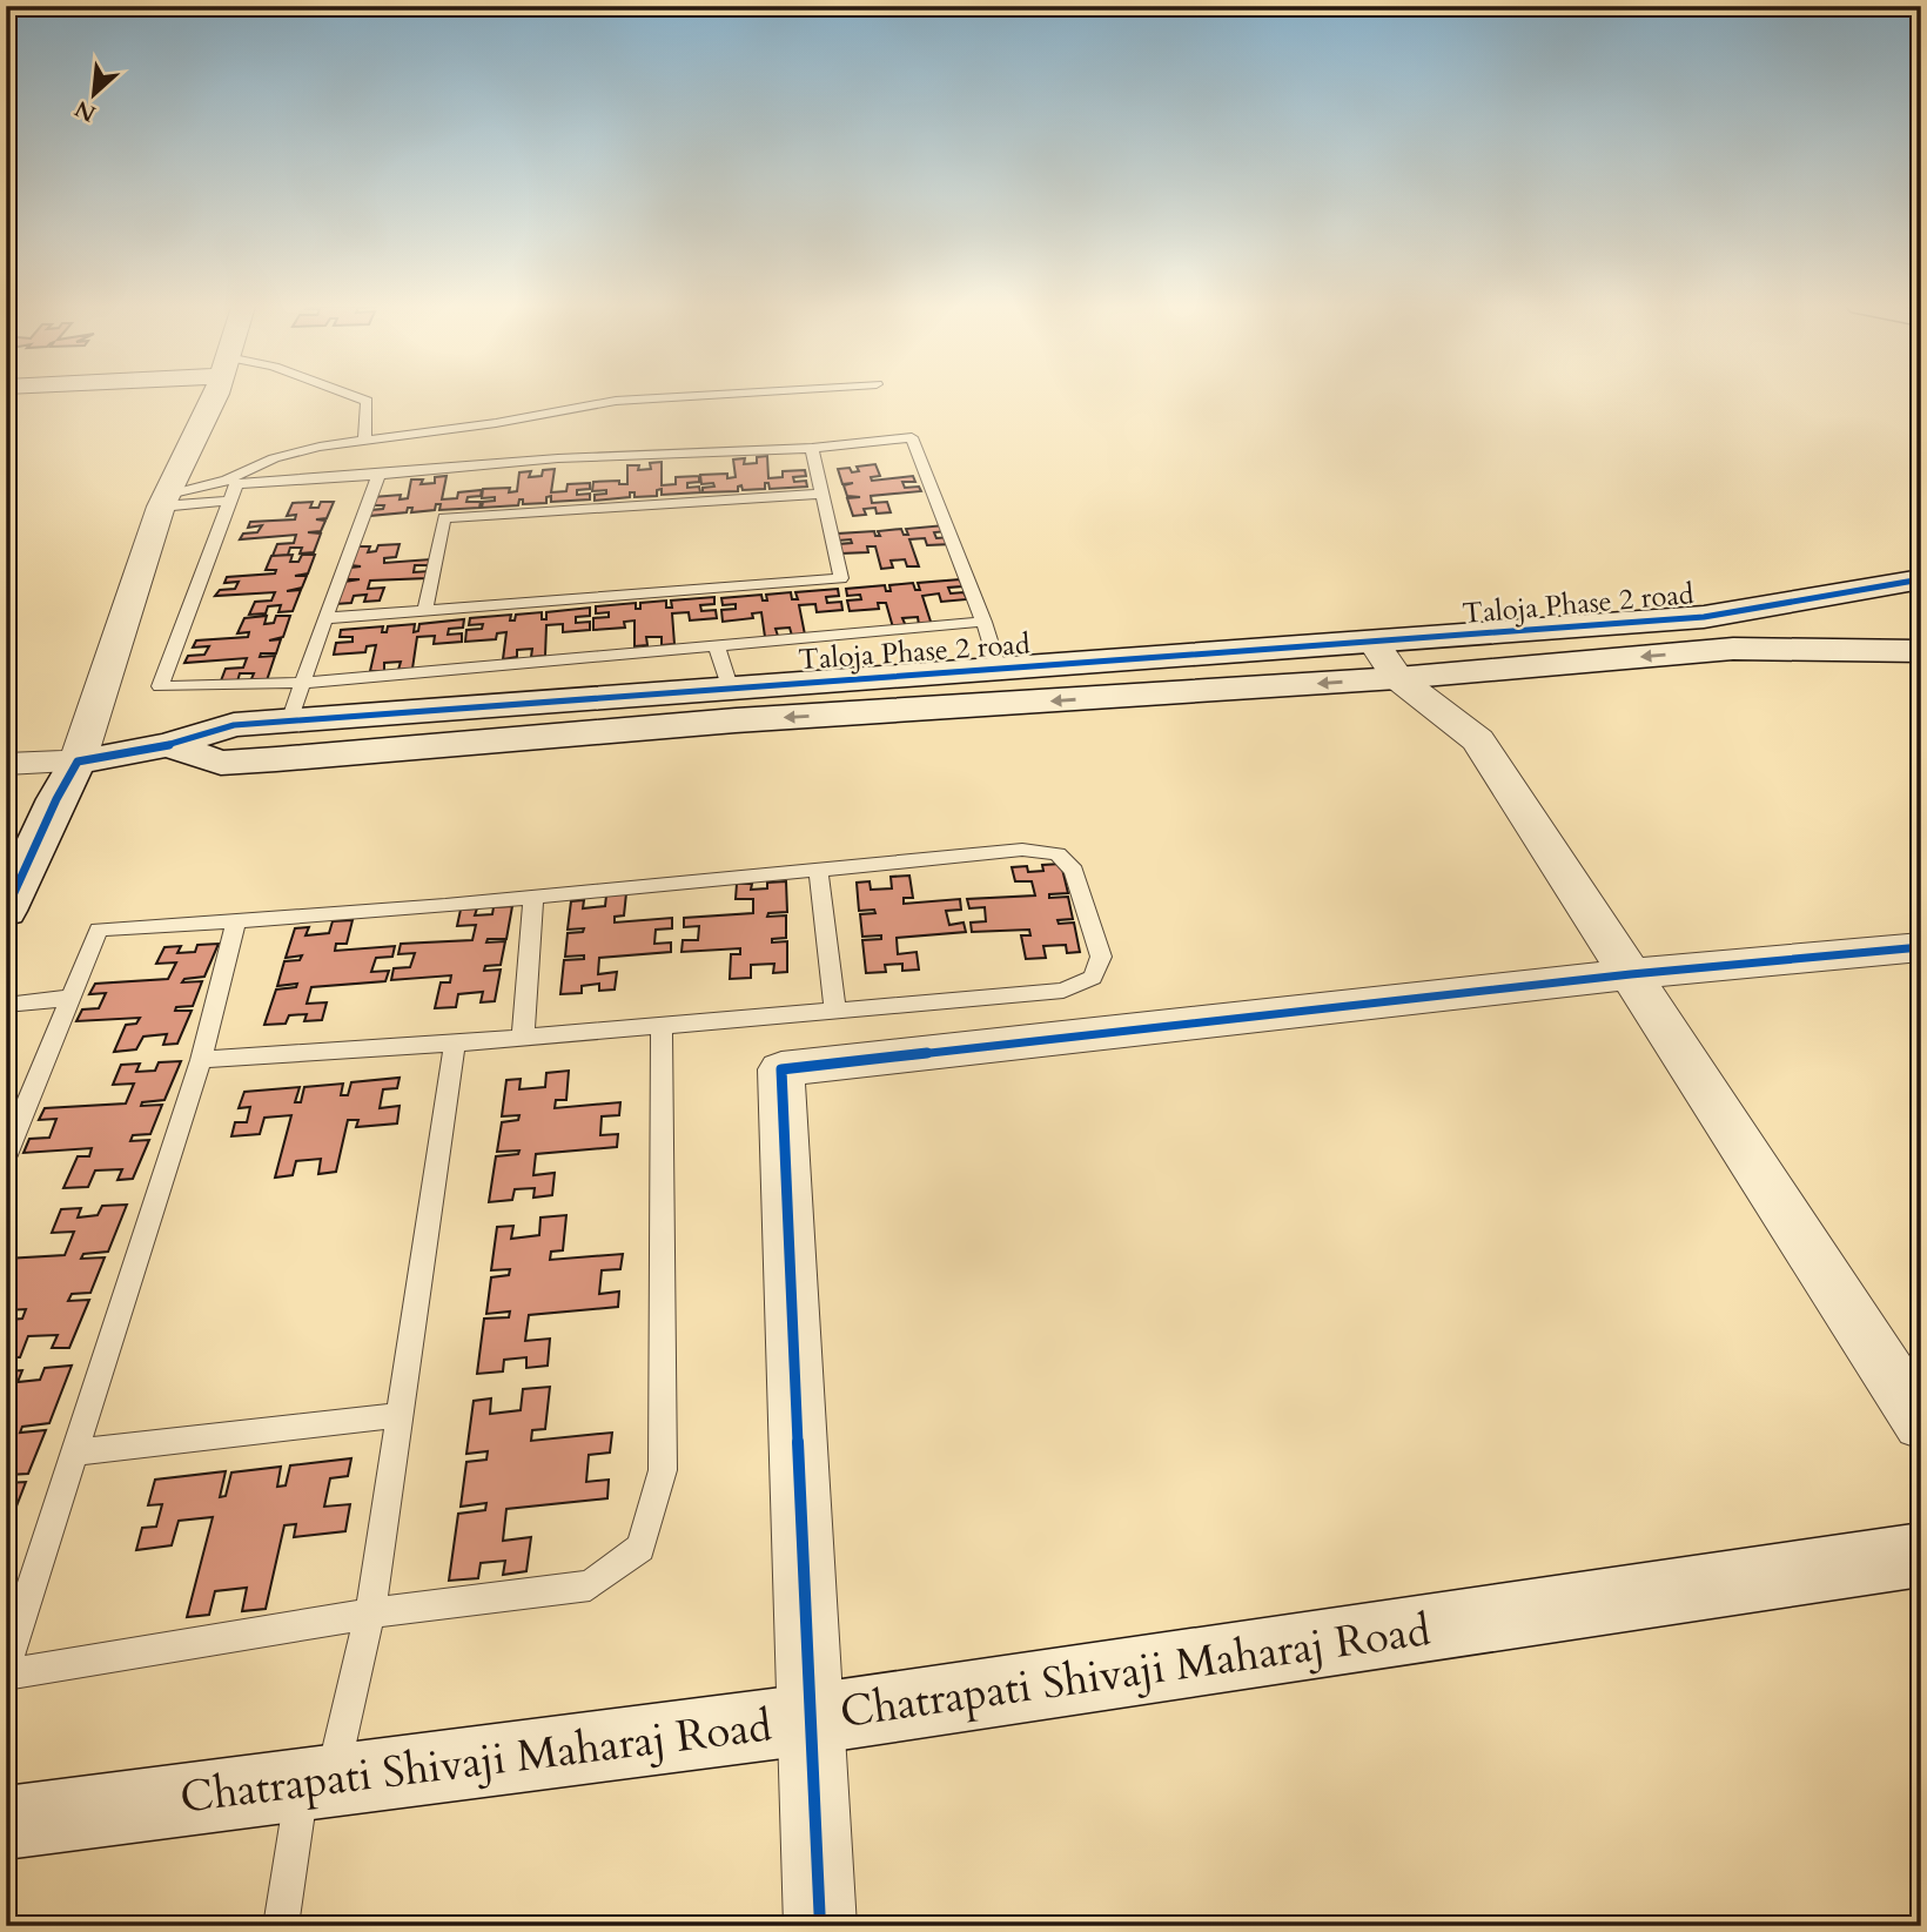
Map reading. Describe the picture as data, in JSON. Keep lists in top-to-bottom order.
{
  "streets": {
    "street": ["Taloja Phase 2 road", "Chatrapati Shivaji Maharaj Road"]
  },
  "north": "bottom left"
}
